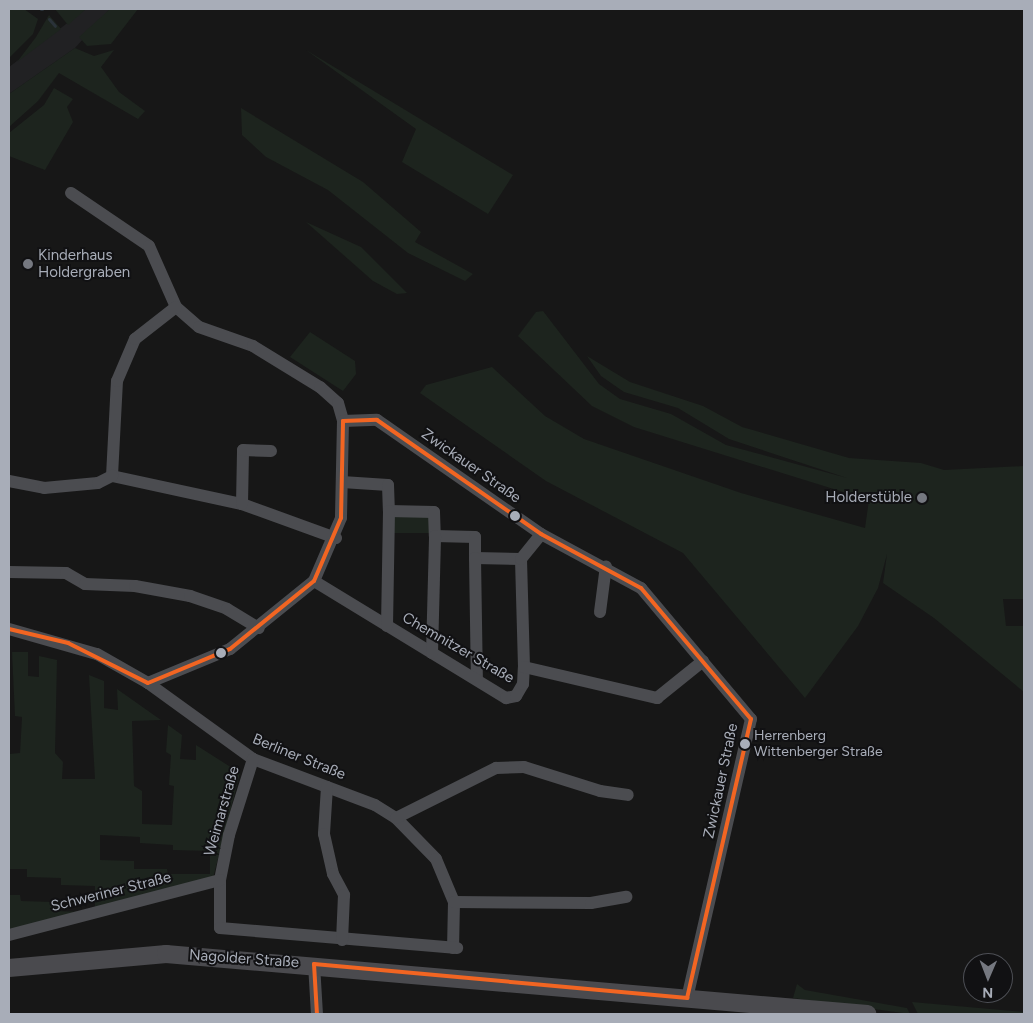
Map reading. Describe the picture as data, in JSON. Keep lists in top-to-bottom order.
{
  "streets": {
    "main road": ["Nagolder Straße"],
    "street": [
      "Zwickauer Straße",
      "Chemnitzer Straße",
      "Berliner Straße",
      "Weimarstraße",
      "Schweriner Straße"
    ]
  },
  "crossings": [
    ["Zwickauer Straße", "Nagolder Straße"],
    ["Berliner Straße", "Weimarstraße"],
    ["Weimarstraße", "Schweriner Straße"]
  ],
  "places": ["Kinderhaus Holdergraben", "Holderstüble", "Herrenberg Wittenberger Straße"],
  "north": "bottom"
}
